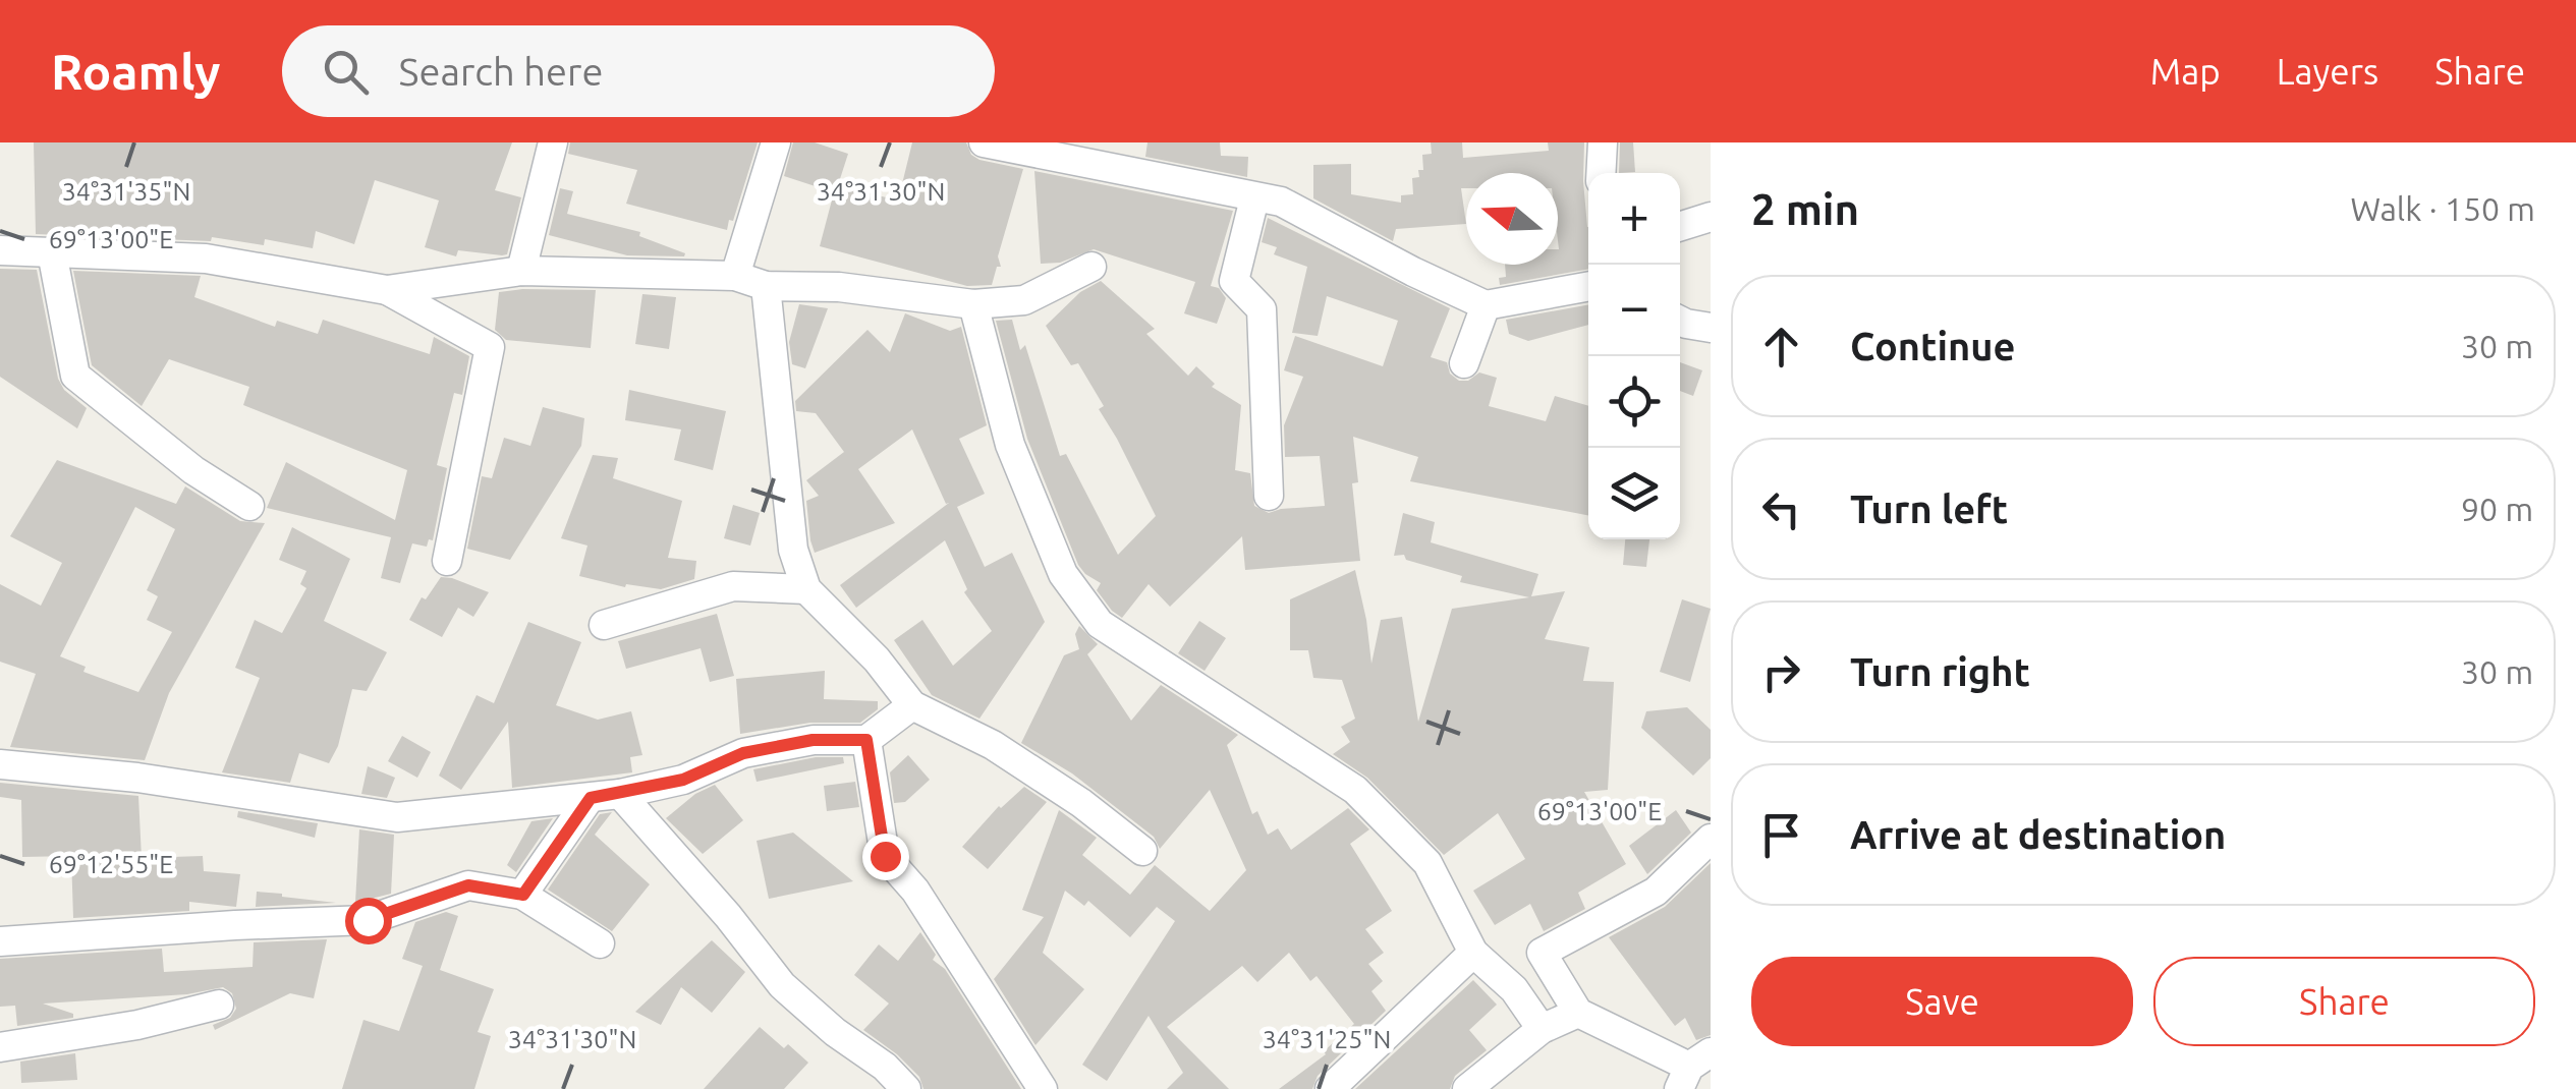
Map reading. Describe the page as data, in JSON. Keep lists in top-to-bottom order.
{
  "north": "left",
  "page": {
    "header": "Roamly",
    "search": "Search here",
    "nav": ["Map", "Layers", "Share"],
    "heading": ["2 min", "Walk · 150 m"],
    "map_buttons": ["+", "−"],
    "list": [
      ["Continue", "30 m"],
      ["Turn left", "90 m"],
      ["Turn right", "30 m"],
      "Arrive at destination"
    ],
    "buttons": ["Save", "Share"]
  },
  "coordinates": [
    "34°31'35\"N",
    "34°31'30\"N",
    "69°13'00\"E",
    "69°12'55\"E",
    "34°31'25\"N"
  ]
}
